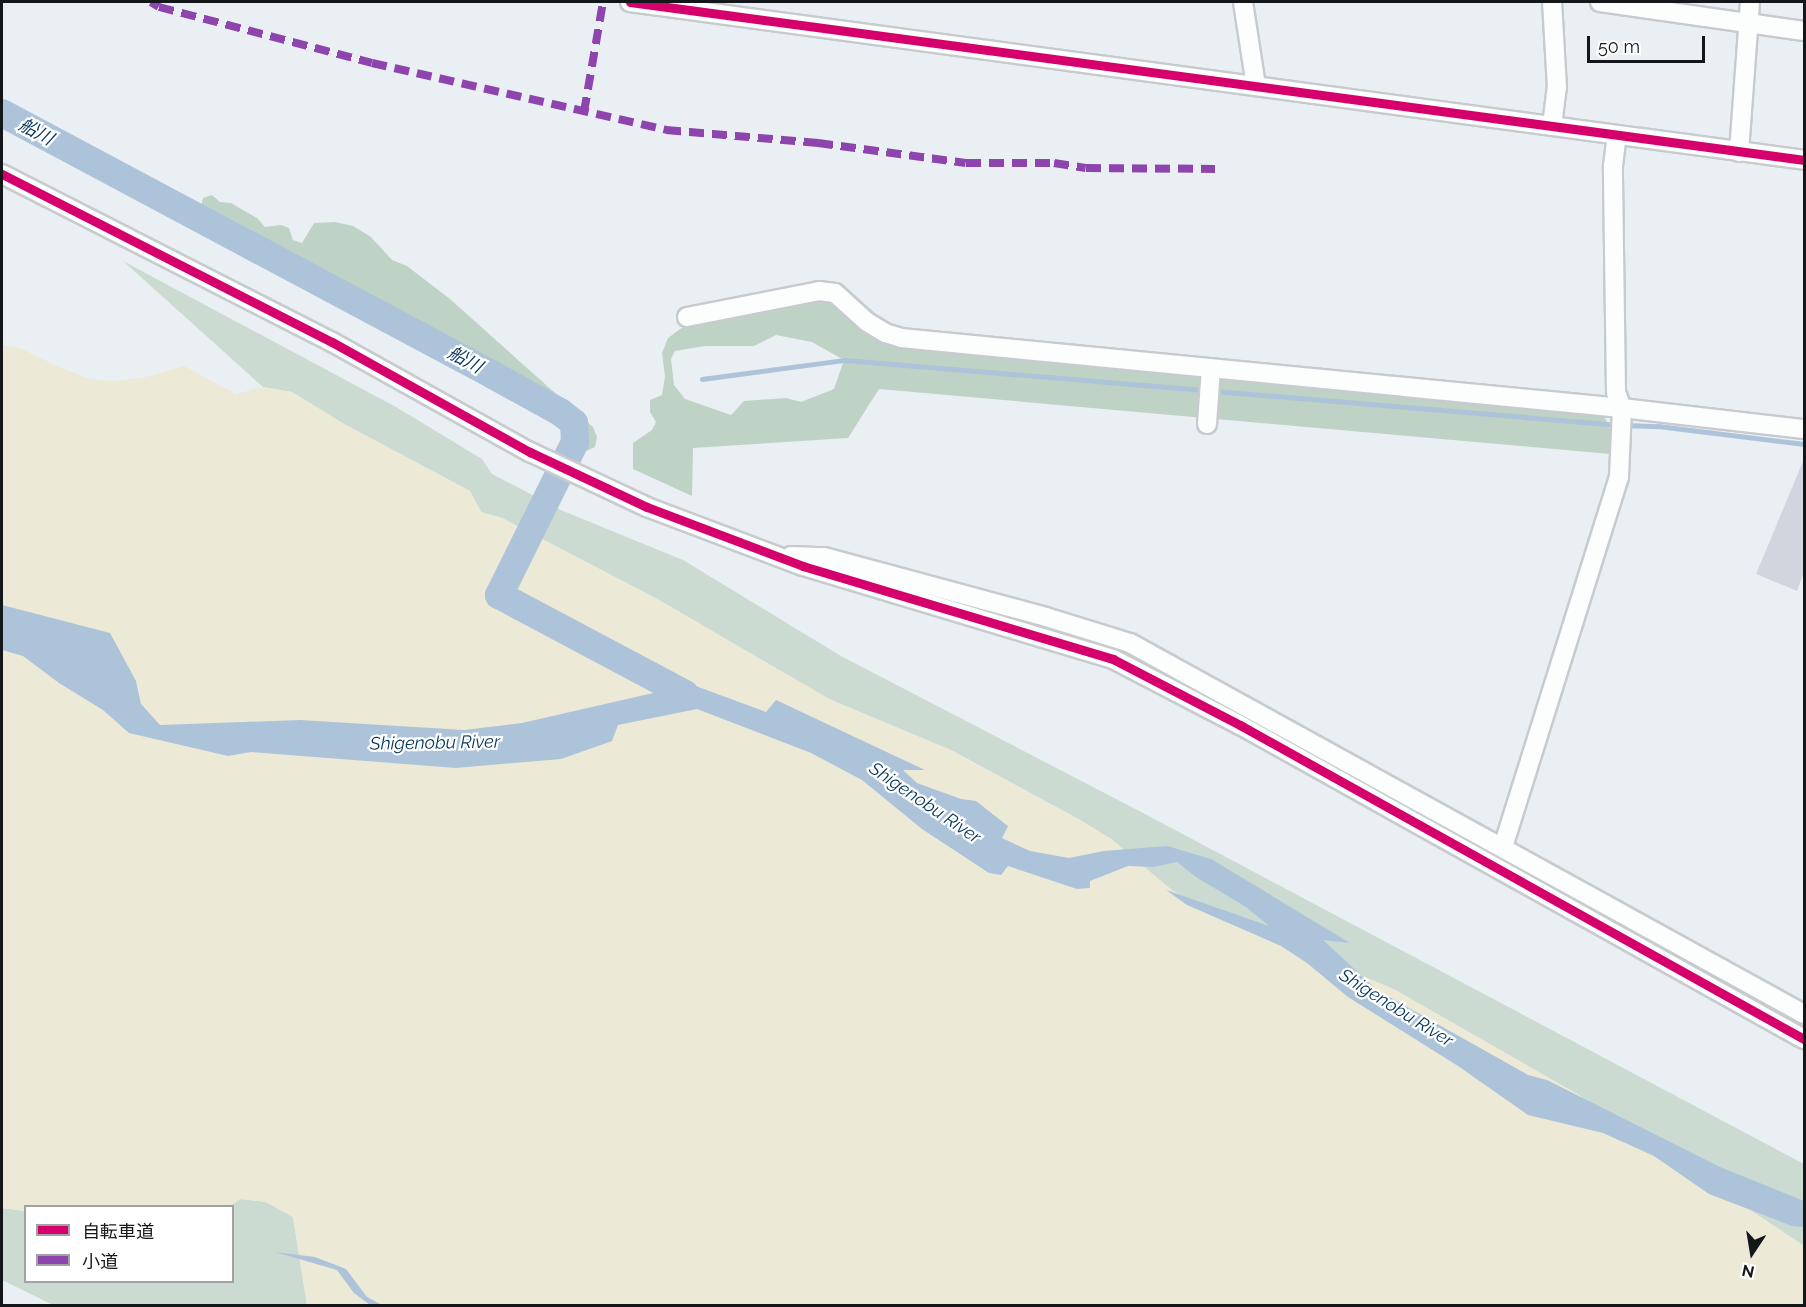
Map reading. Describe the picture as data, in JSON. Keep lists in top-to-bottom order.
{
  "water": ["船川", "Shigenobu River"],
  "legend": ["自転車道", "小道"],
  "scale_bar": "50 m",
  "north": "bottom"
}
